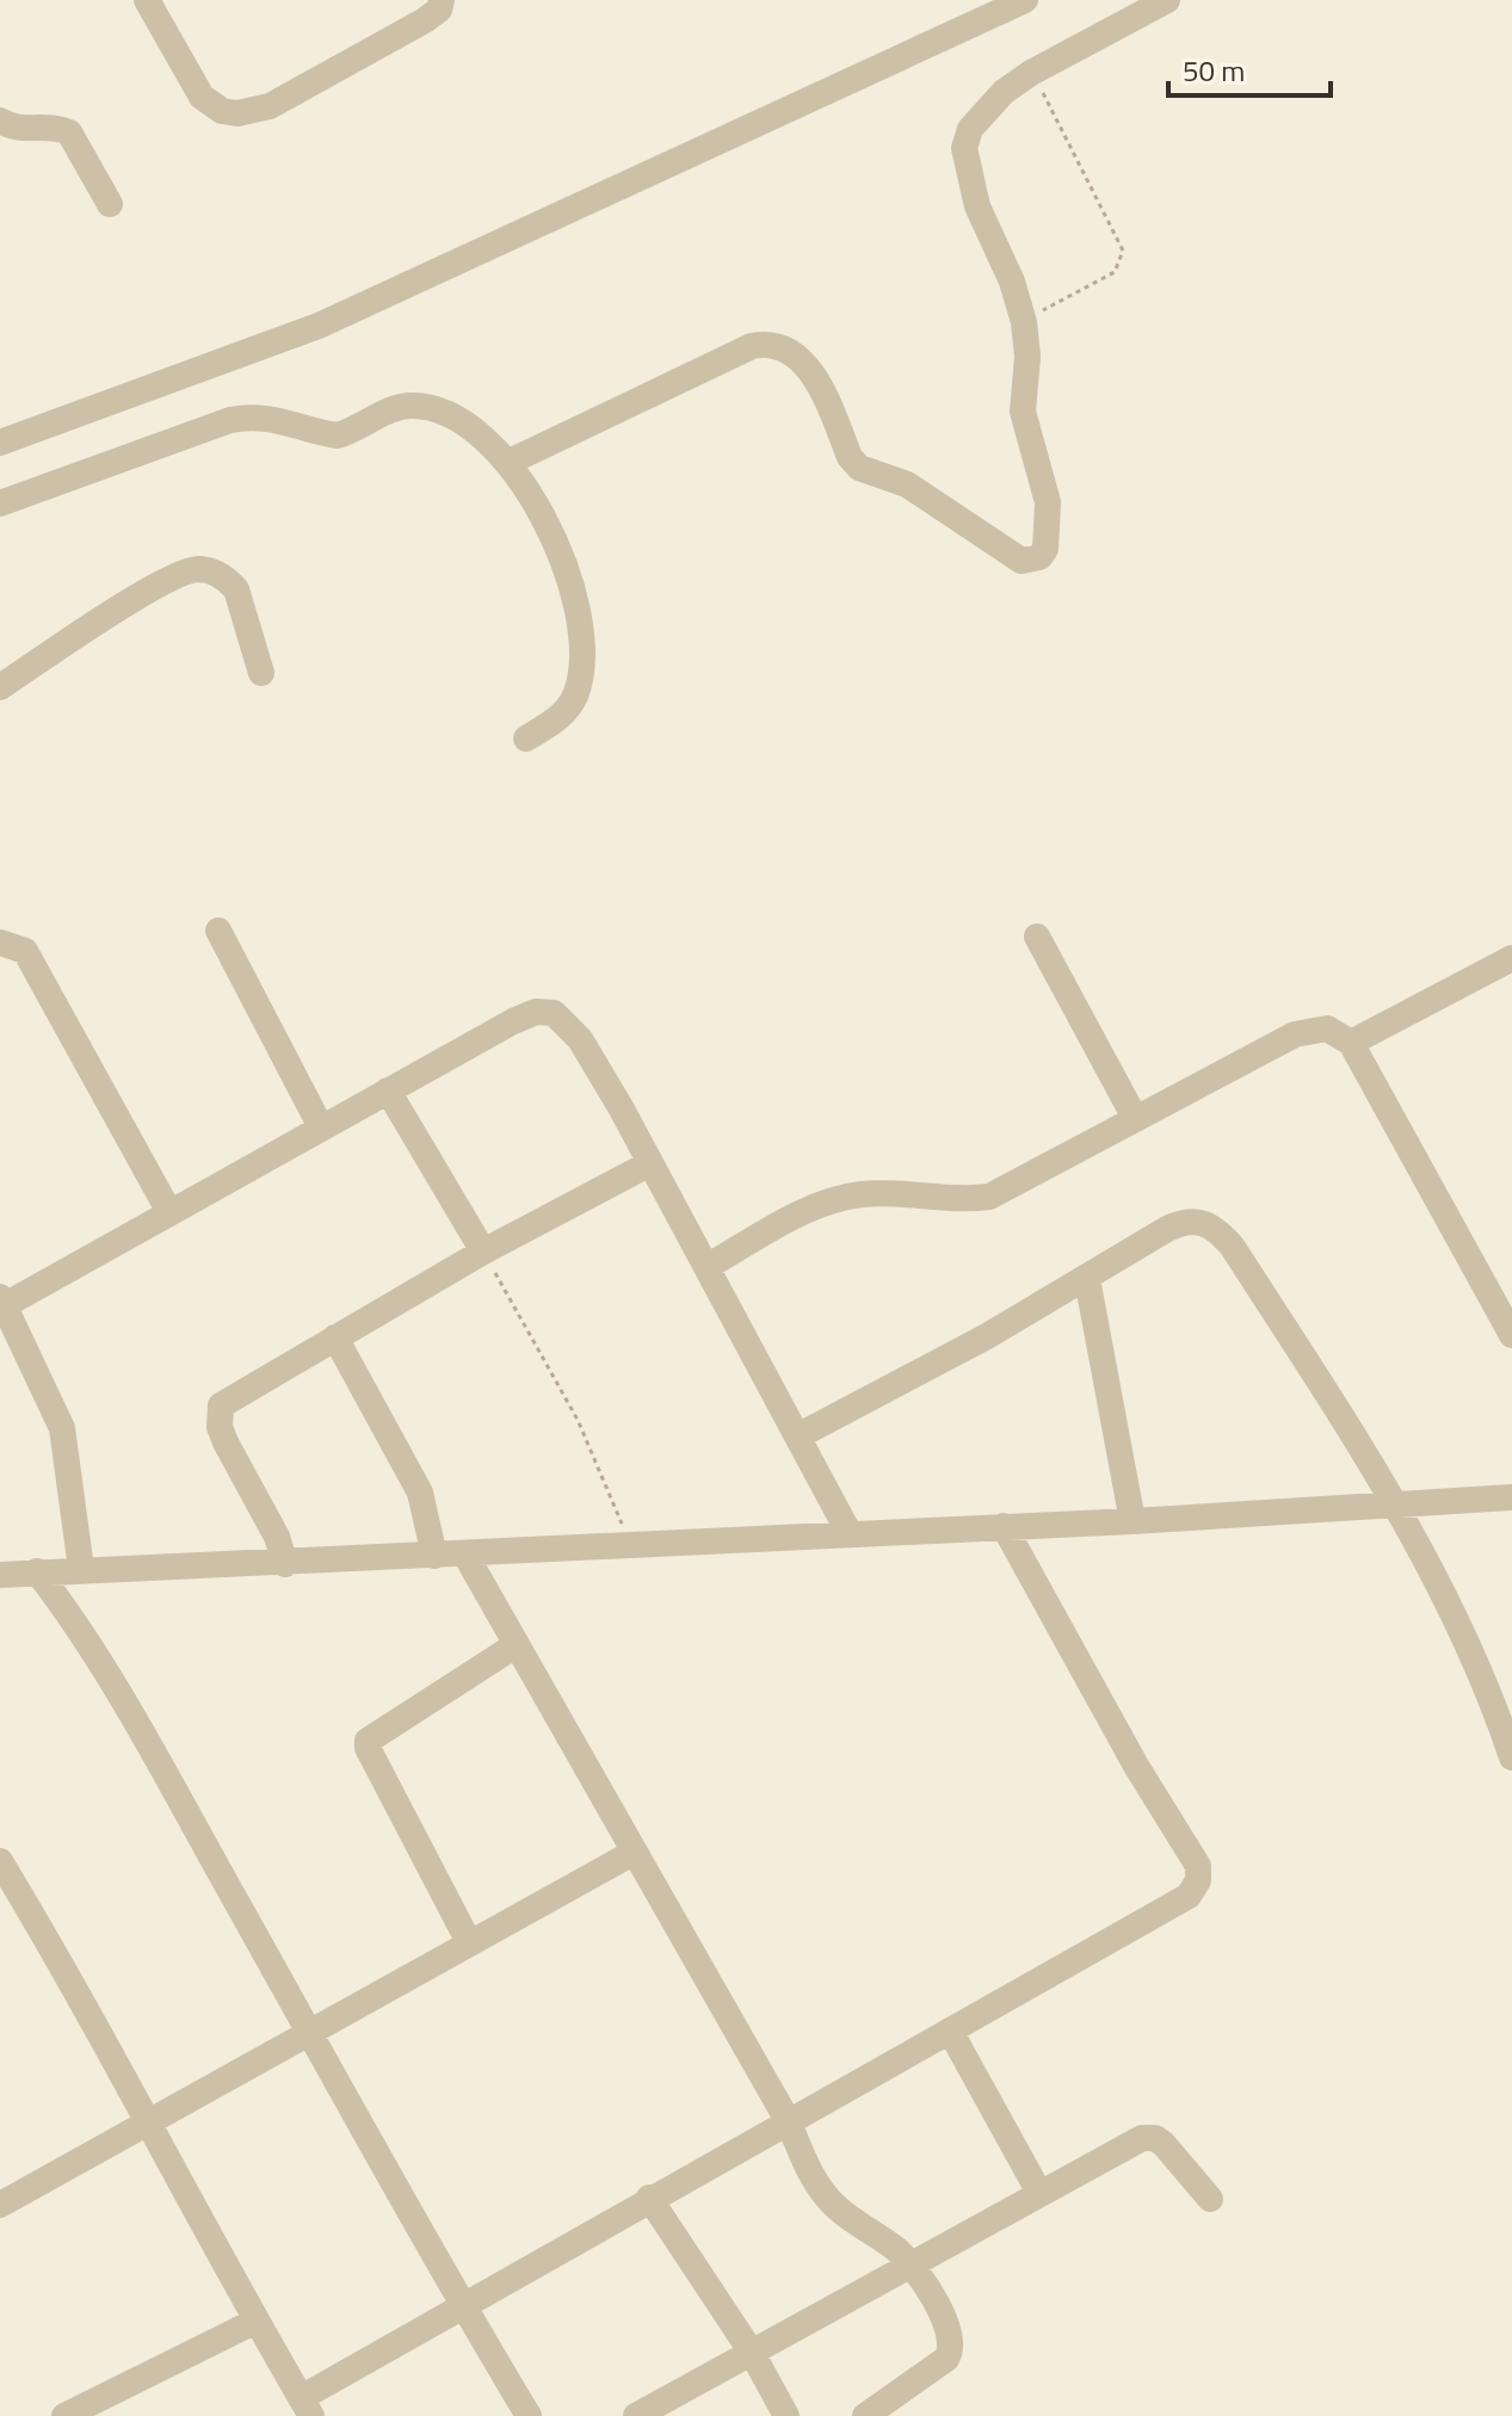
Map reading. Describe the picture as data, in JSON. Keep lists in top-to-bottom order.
{
  "scale_bar": "50 m"
}
